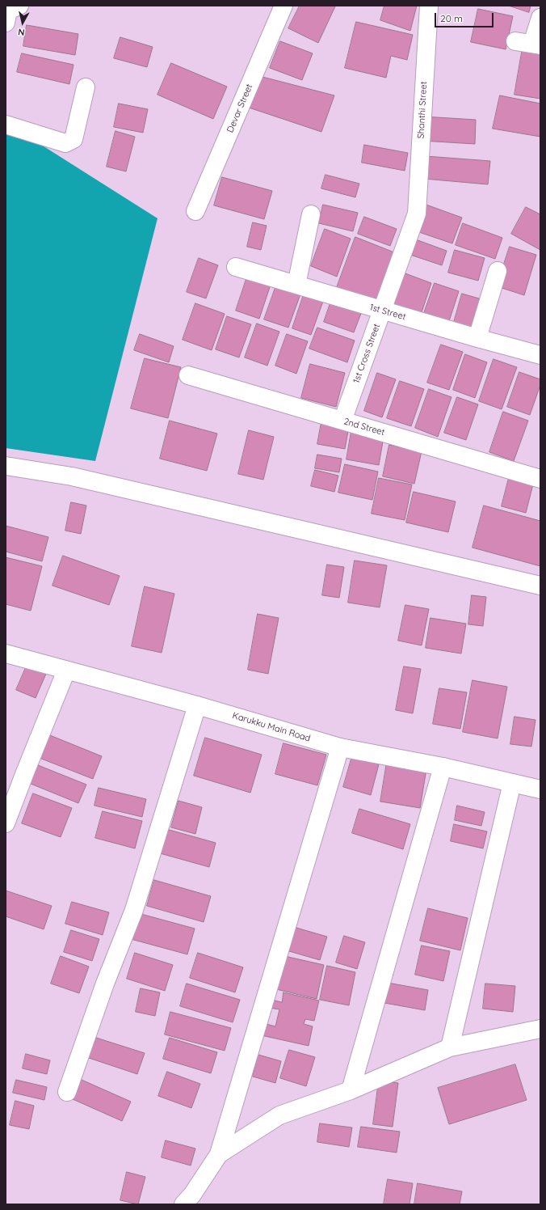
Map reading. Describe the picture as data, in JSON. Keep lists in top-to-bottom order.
{
  "streets": {
    "street": [
      "Devar Street",
      "Shanthi Street",
      "1st Street",
      "1st Cross Street",
      "2nd Street",
      "Karukku Main Road"
    ]
  },
  "crossings": [
    ["Shanthi Street", "1st Cross Street"],
    ["1st Street", "1st Cross Street"],
    ["1st Cross Street", "2nd Street"]
  ],
  "scale_bar": "20 m",
  "north": "bottom"
}
